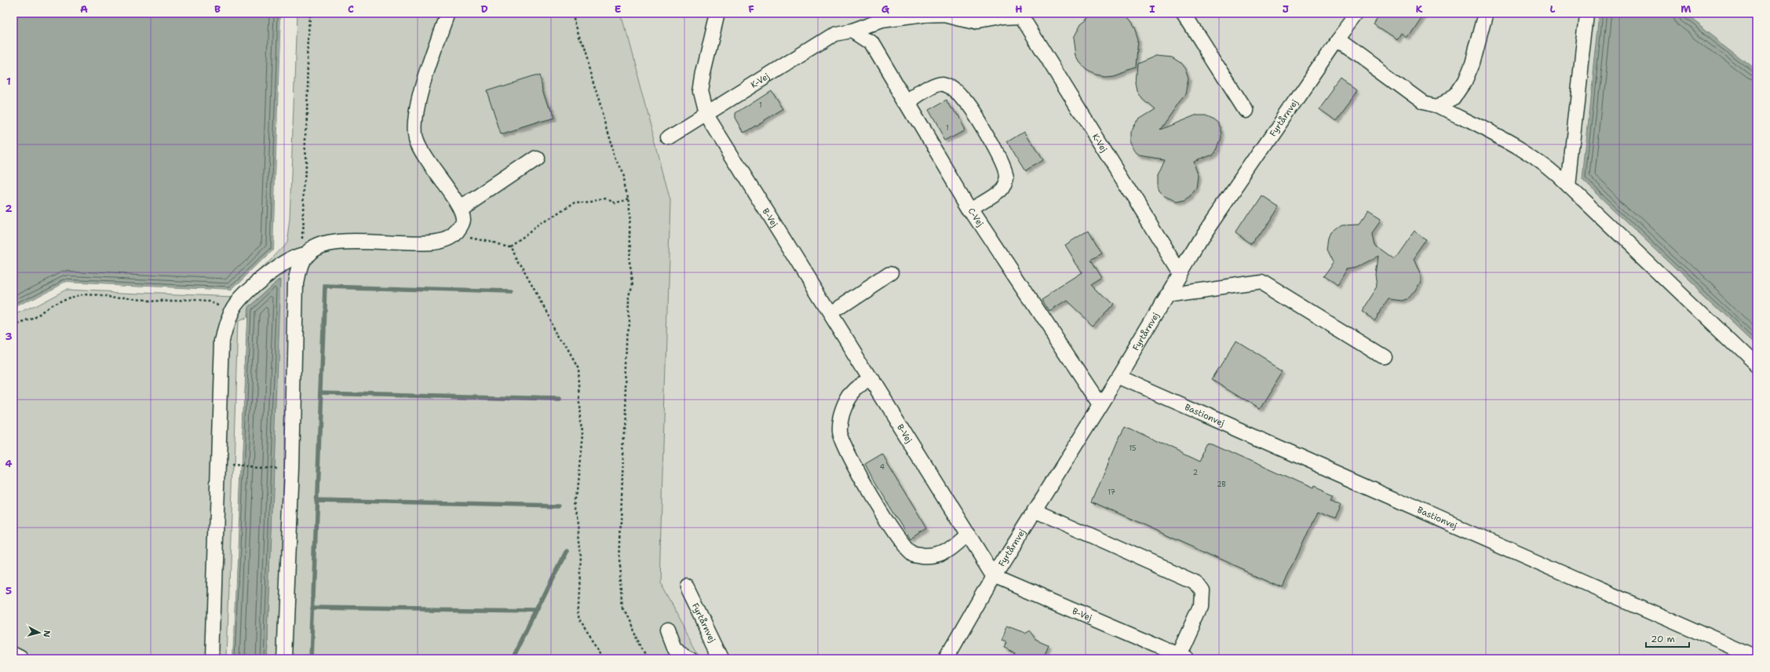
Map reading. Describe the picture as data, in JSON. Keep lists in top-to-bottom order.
{
  "streets": {
    "lane": [
      "K-Vej",
      "Fyrtårnvej",
      "C-Vej",
      "B-Vej",
      "Bastionvej"
    ]
  },
  "crossings": [
    ["K-Vej", "Fyrtårnvej"],
    ["K-Vej", "C-Vej"],
    ["K-Vej", "B-Vej"],
    ["Fyrtårnvej", "C-Vej"],
    ["Fyrtårnvej", "B-Vej"],
    ["Fyrtårnvej", "Bastionvej"]
  ],
  "house_numbers": [
    "1",
    "1",
    "15",
    "4",
    "2",
    "2B",
    "17"
  ],
  "scale_bar": "20 m",
  "north": "right",
  "grid": {
    "columns": [
      "A",
      "B",
      "C",
      "D",
      "E",
      "F",
      "G",
      "H",
      "I",
      "J",
      "K",
      "L",
      "M"
    ],
    "rows": [
      "1",
      "2",
      "3",
      "4",
      "5"
    ]
  }
}
